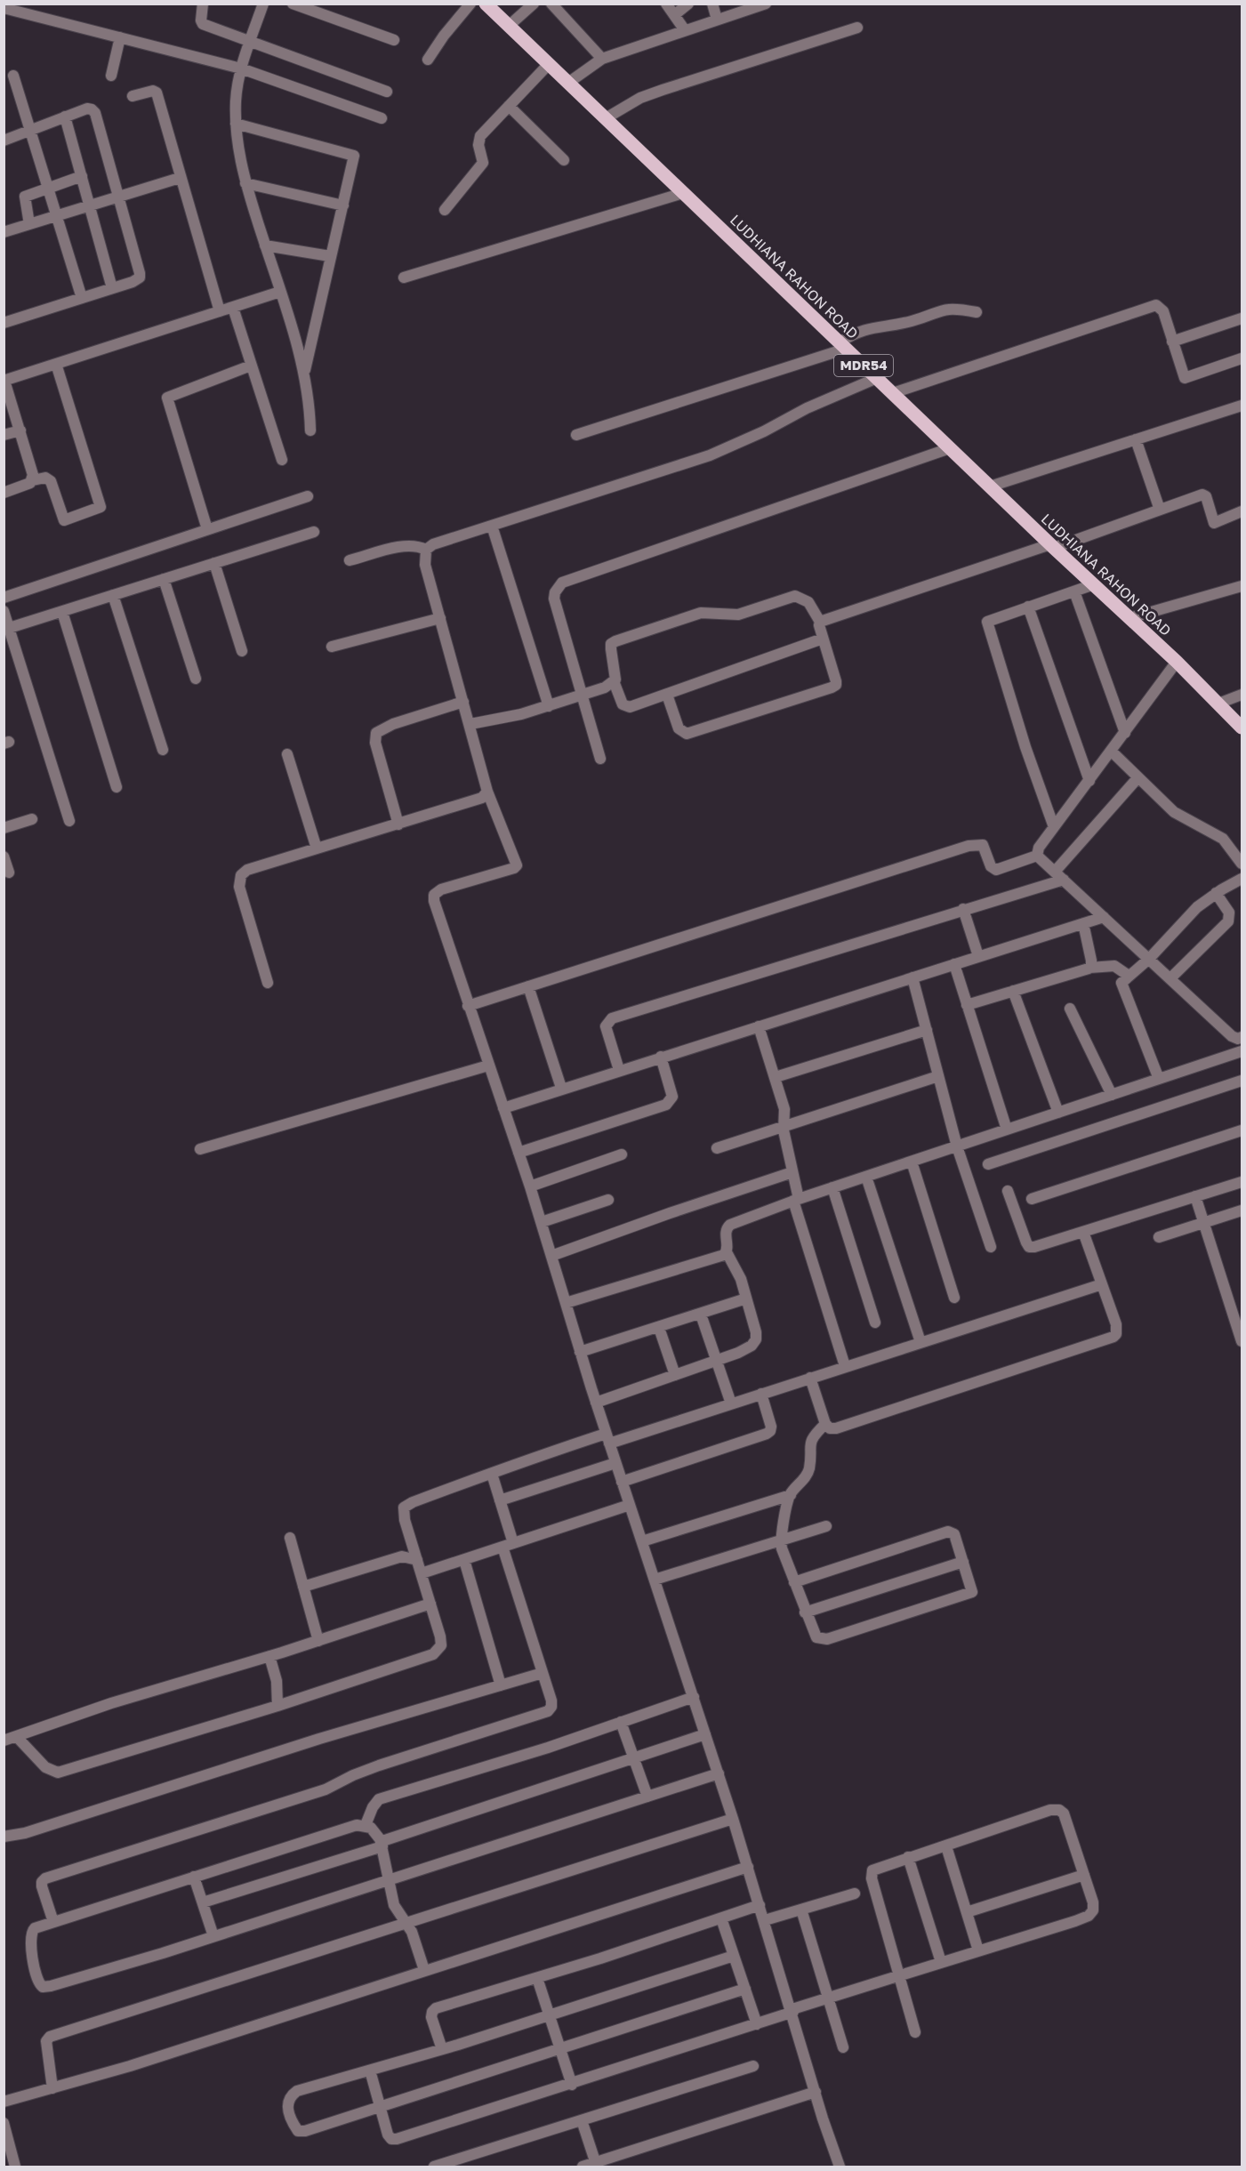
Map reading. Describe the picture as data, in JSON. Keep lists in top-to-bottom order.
{
  "streets": {
    "main road": ["LUDHIANA RAHON ROAD", "MDR54"]
  }
}
